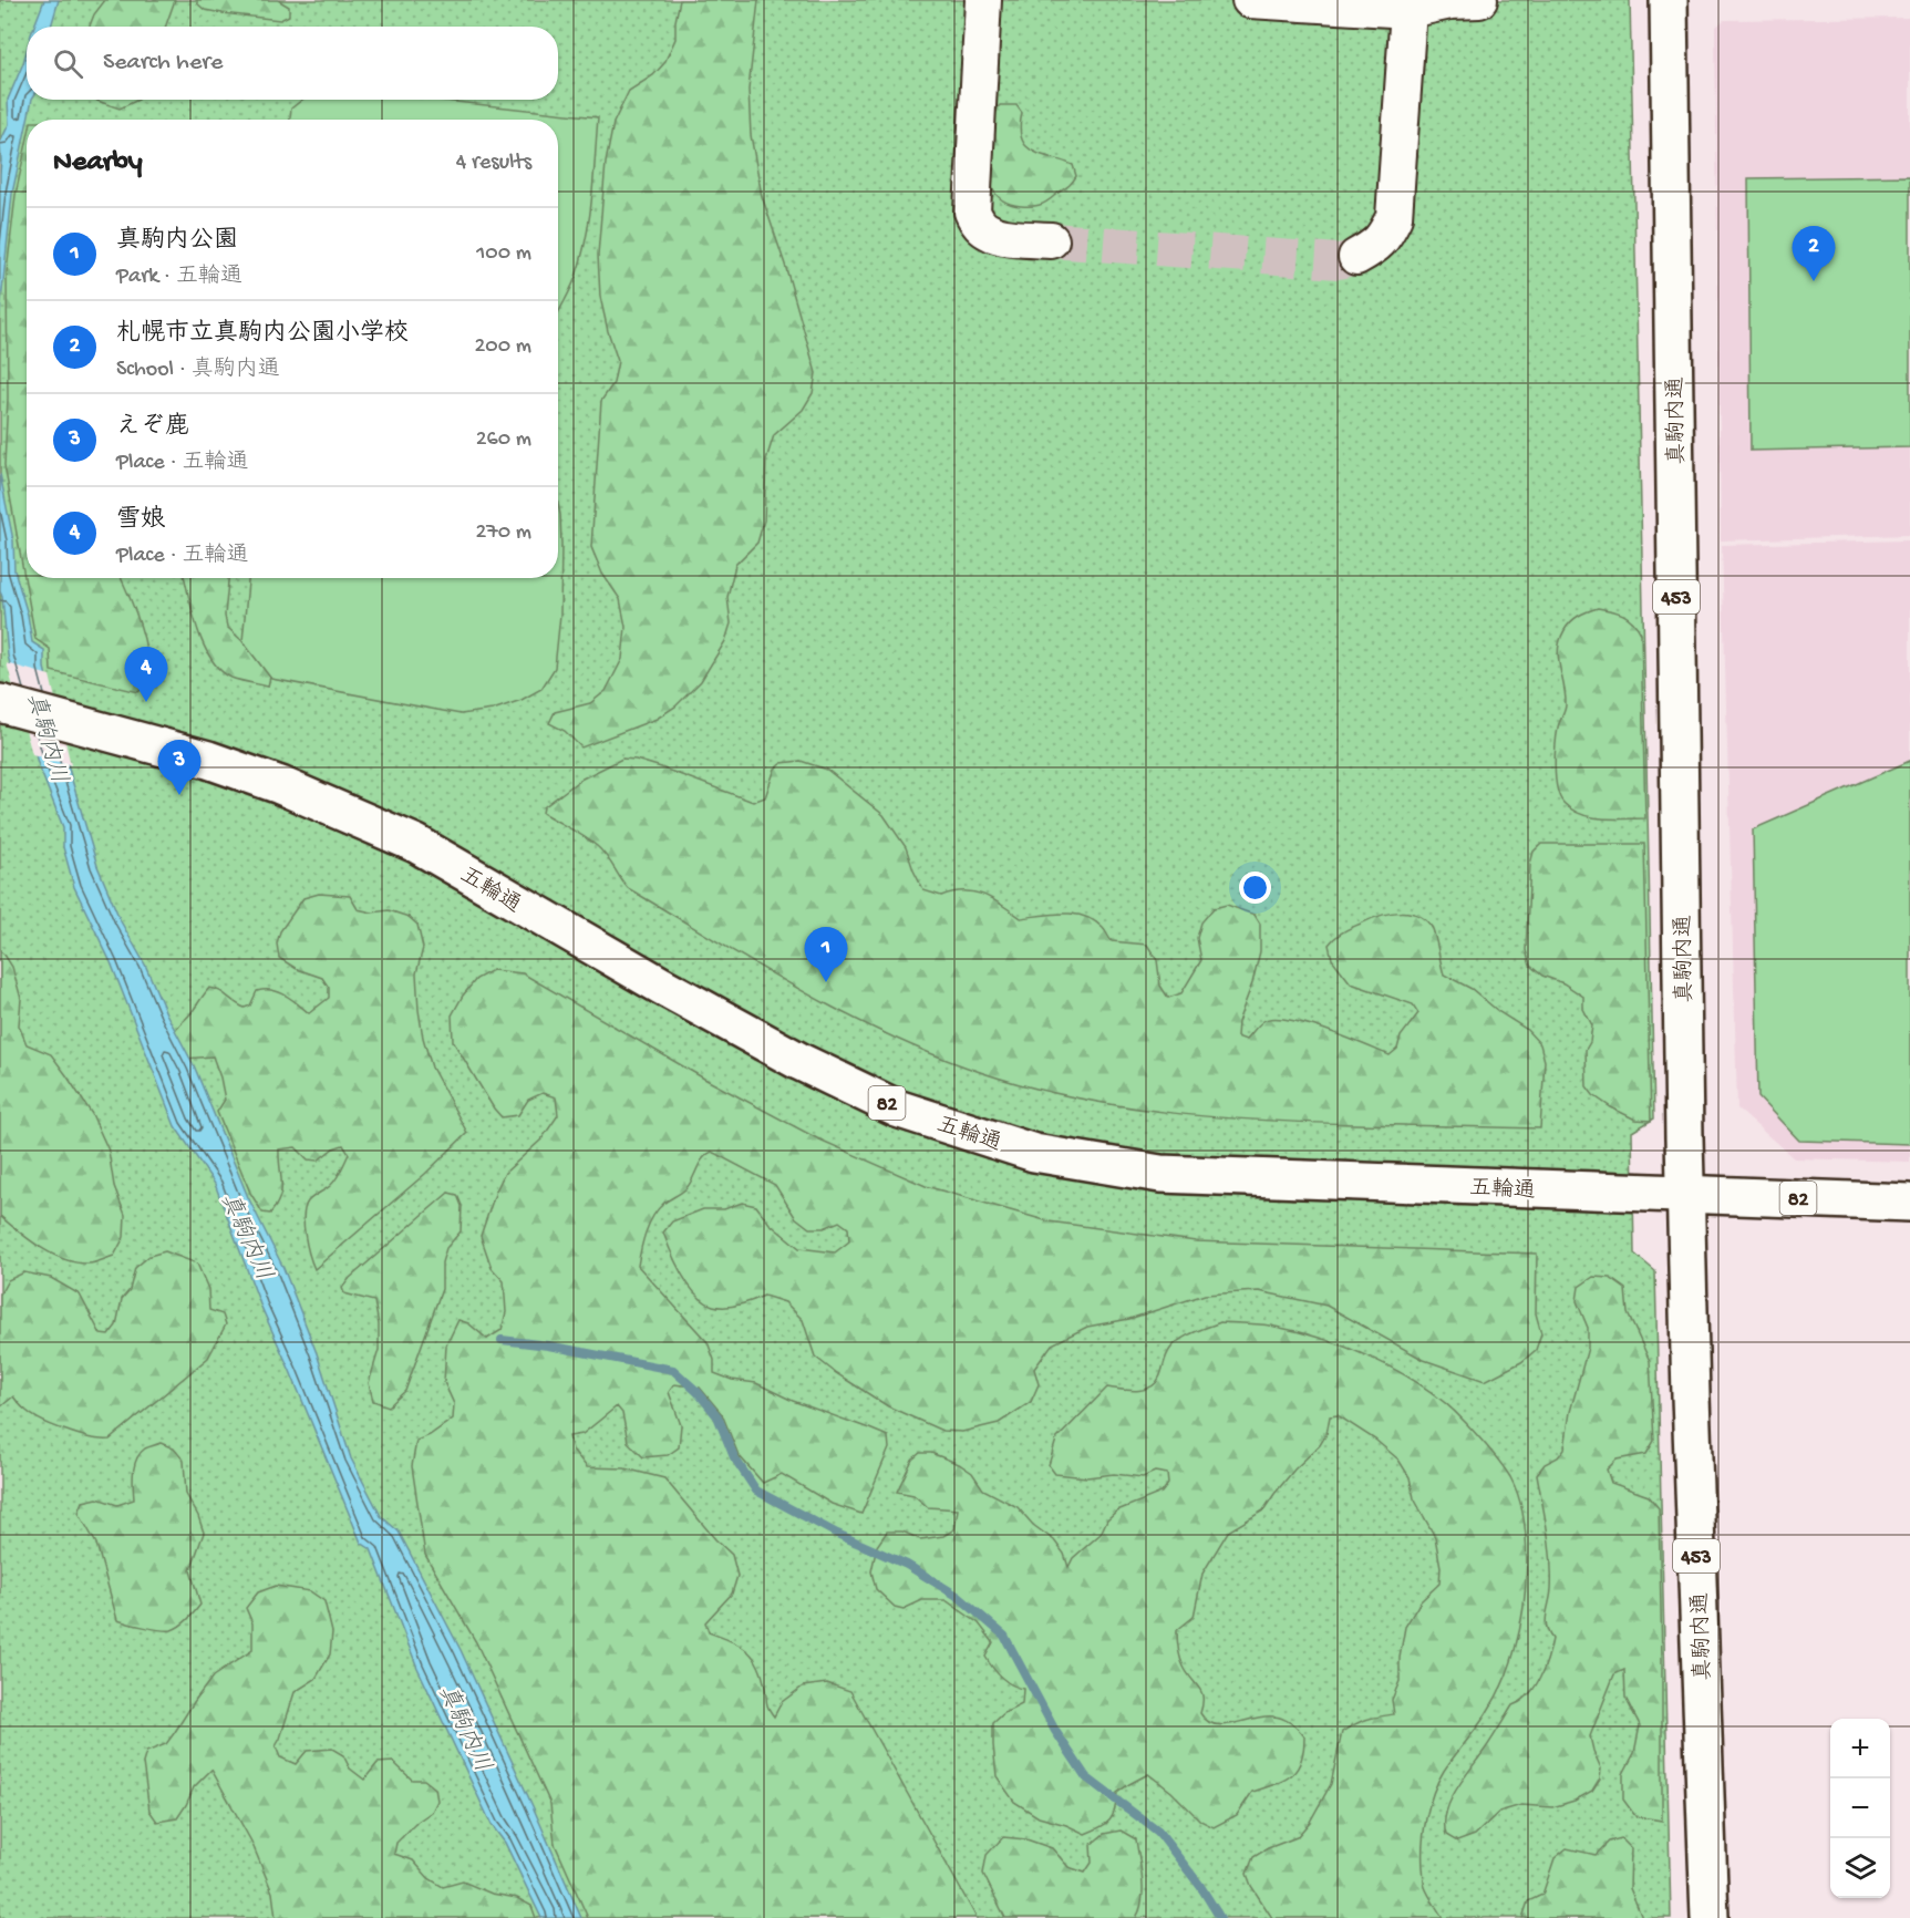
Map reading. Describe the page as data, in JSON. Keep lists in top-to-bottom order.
{
  "streets": {
    "main road": [
      "真駒内通",
      "453",
      "五輪通",
      "82"
    ]
  },
  "crossings": [
    ["真駒内通", "五輪通"]
  ],
  "water": ["真駒内川"],
  "page": {
    "search": "Search here",
    "heading": ["Nearby", "4 results"],
    "list": [
      {
        "mark": "1",
        "name": "真駒内公園",
        "note": "Park · 五輪通",
        "value": "100 m"
      },
      {
        "mark": "2",
        "name": "札幌市立真駒内公園小学校",
        "note": "School · 真駒内通",
        "value": "200 m"
      },
      {
        "mark": "3",
        "name": "えぞ鹿",
        "note": "Place · 五輪通",
        "value": "260 m"
      },
      {
        "mark": "4",
        "name": "雪娘",
        "note": "Place · 五輪通",
        "value": "270 m"
      }
    ],
    "pins": [
      "2",
      "4",
      "3",
      "1"
    ],
    "map_buttons": ["+", "−"]
  }
}
